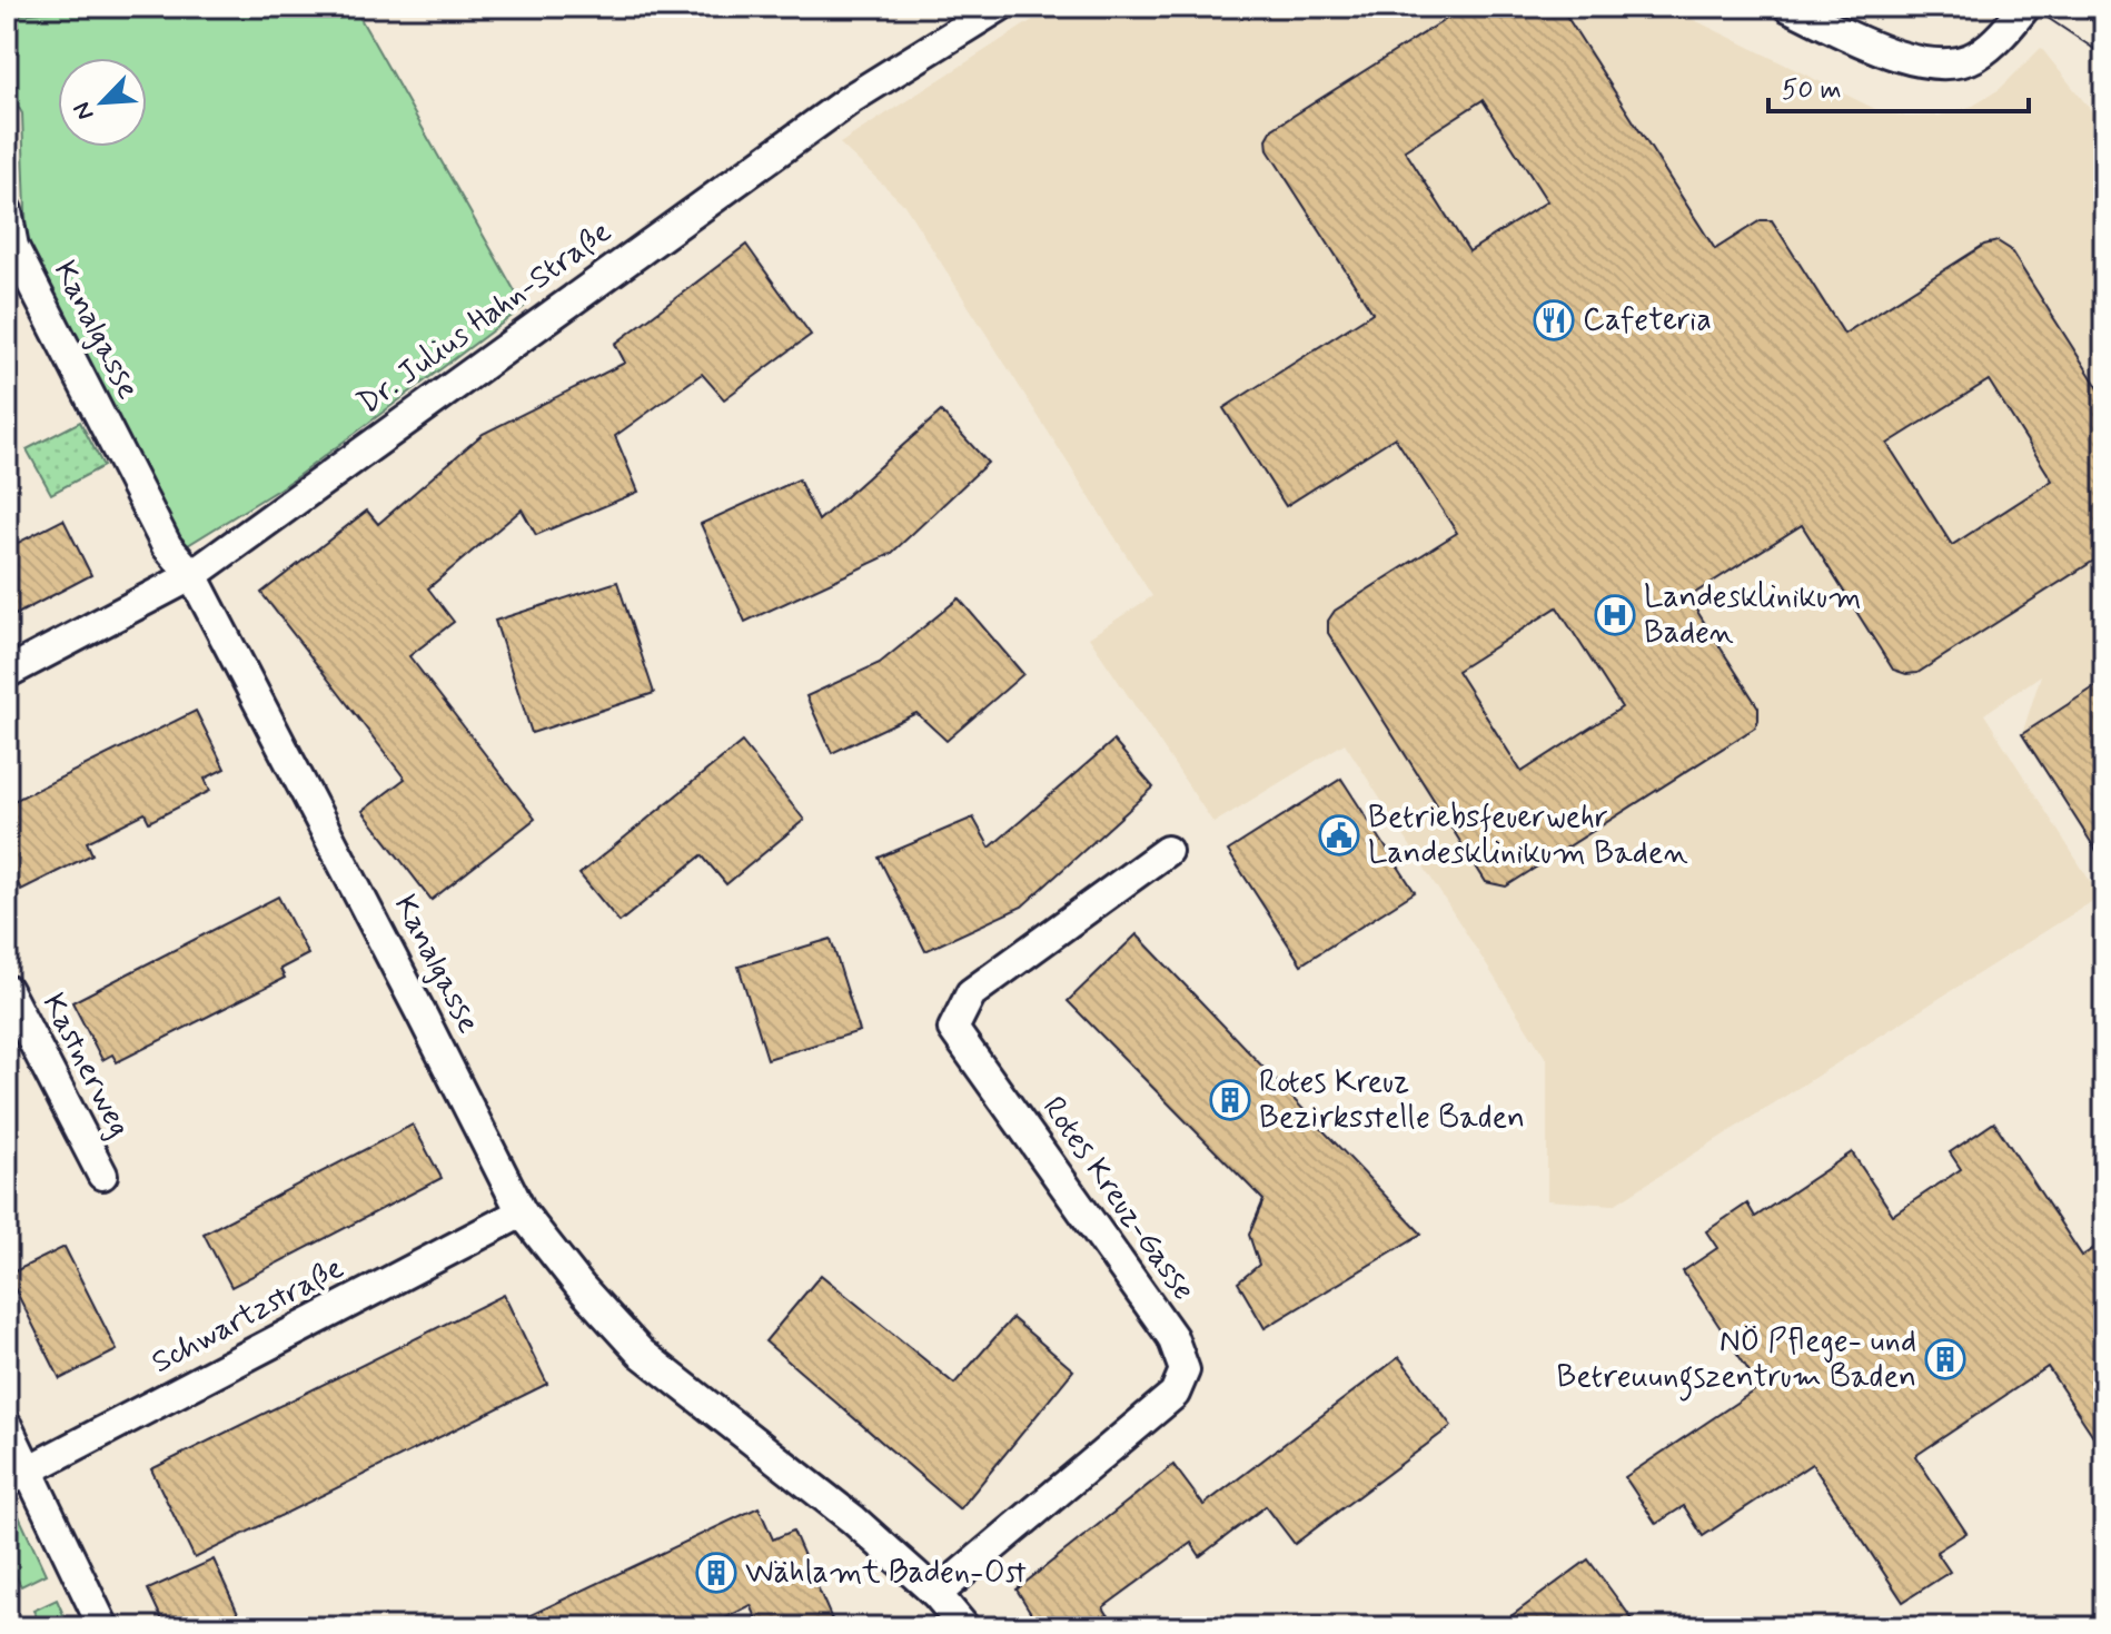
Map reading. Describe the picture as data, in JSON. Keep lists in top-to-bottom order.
{
  "streets": {
    "street": [
      "Dr. Julius Hahn-Straße",
      "Kanalgasse",
      "Kastnerweg",
      "Rotes Kreuz-Gasse",
      "Schwartzstraße"
    ]
  },
  "crossings": [
    ["Dr. Julius Hahn-Straße", "Kanalgasse"],
    ["Kanalgasse", "Rotes Kreuz-Gasse"],
    ["Kanalgasse", "Schwartzstraße"]
  ],
  "places": {
    "restaurant": ["Cafeteria"],
    "hospital": ["Landesklinikum Baden"],
    "public building": ["Betriebsfeuerwehr Landesklinikum Baden"],
    "building": ["Rotes Kreuz Bezirksstelle Baden", "NÖ Pflege- und Betreuungszentrum Baden", "Wählamt Baden-Ost"]
  },
  "scale_bar": "50 m",
  "north": "bottom left"
}
